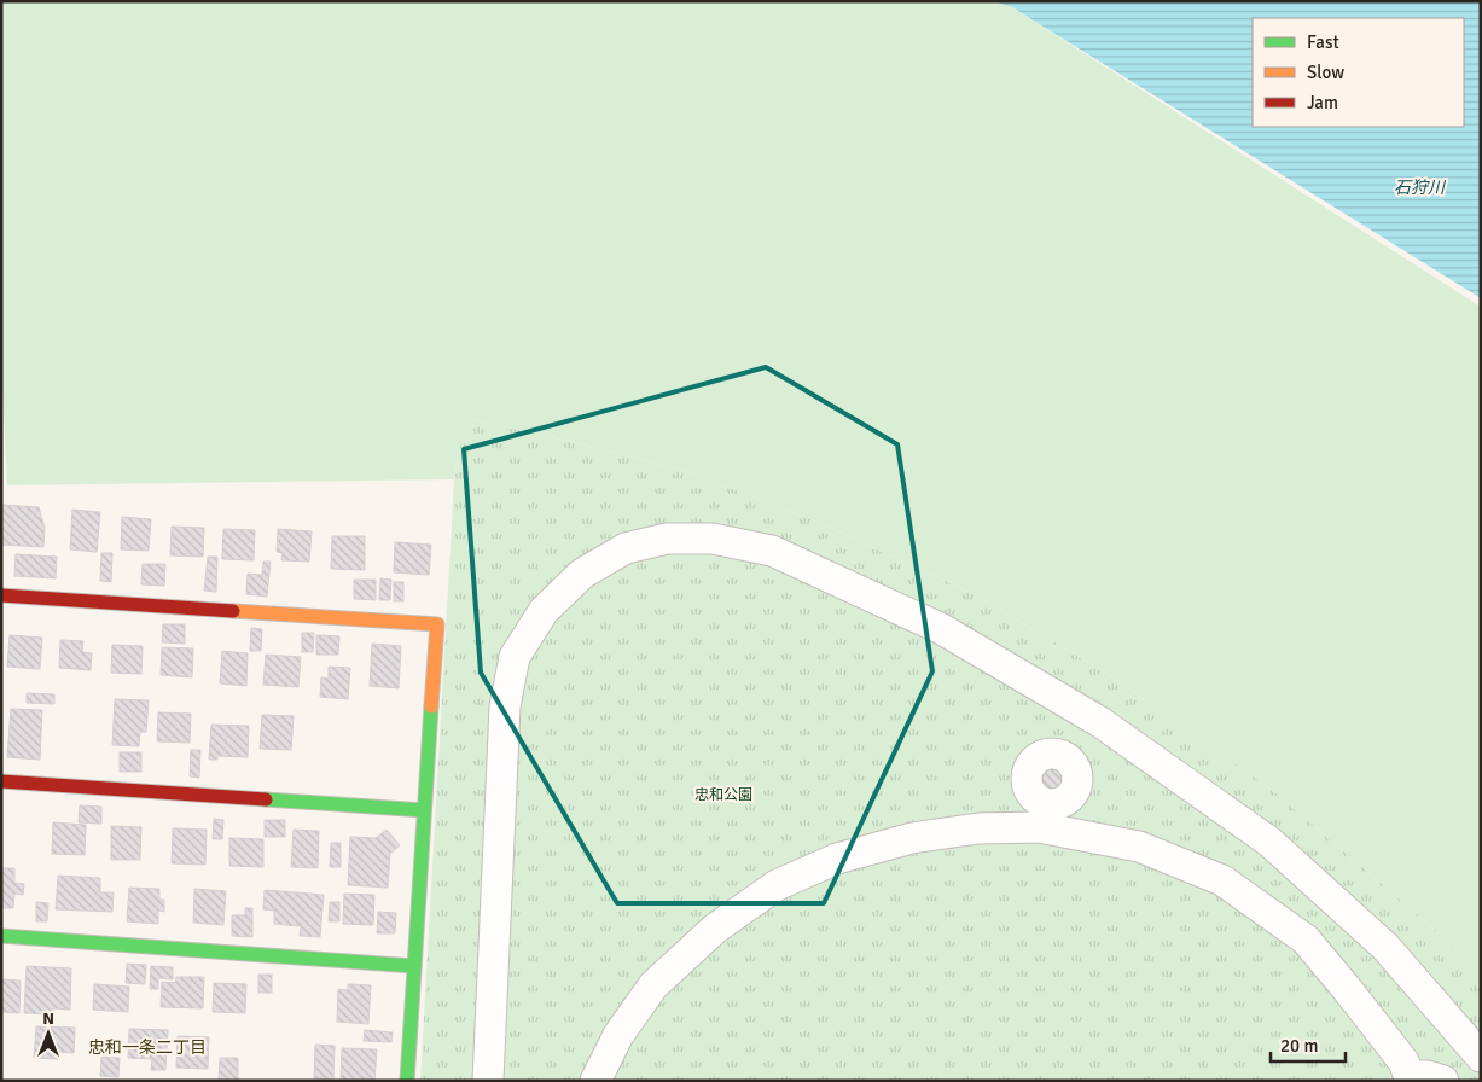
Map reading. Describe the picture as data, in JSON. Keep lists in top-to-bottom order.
{
  "districts": ["忠和一条二丁目"],
  "water": ["石狩川"],
  "parks": ["忠和公園"],
  "legend": ["Fast", "Slow", "Jam"],
  "scale_bar": "20 m",
  "north": "top"
}
